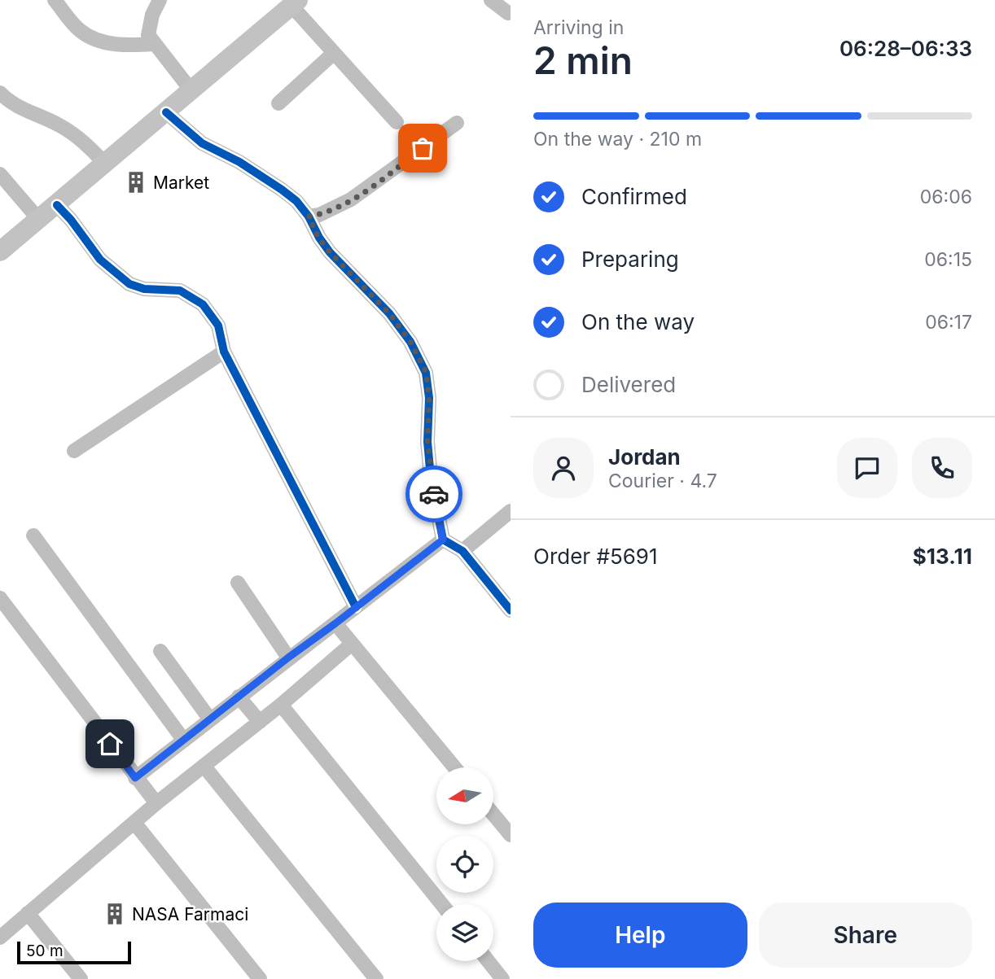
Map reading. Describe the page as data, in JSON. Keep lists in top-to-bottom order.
{
  "places": {
    "building": ["Market", "NASA Farmaci"]
  },
  "scale_bar": "50 m",
  "north": "left",
  "page": {
    "heading": ["2 min", "Arriving in", "06:28–06:33"],
    "panel": [
      "Jordan",
      "Courier · 4.7",
      "Order #5691",
      "$13.11"
    ],
    "bar": "On the way · 210 m",
    "list": [
      ["Confirmed", "06:06"],
      ["Preparing", "06:15"],
      ["On the way", "06:17"],
      "Delivered"
    ],
    "buttons": ["Help", "Share"],
    "scale": "50 m"
  }
}
